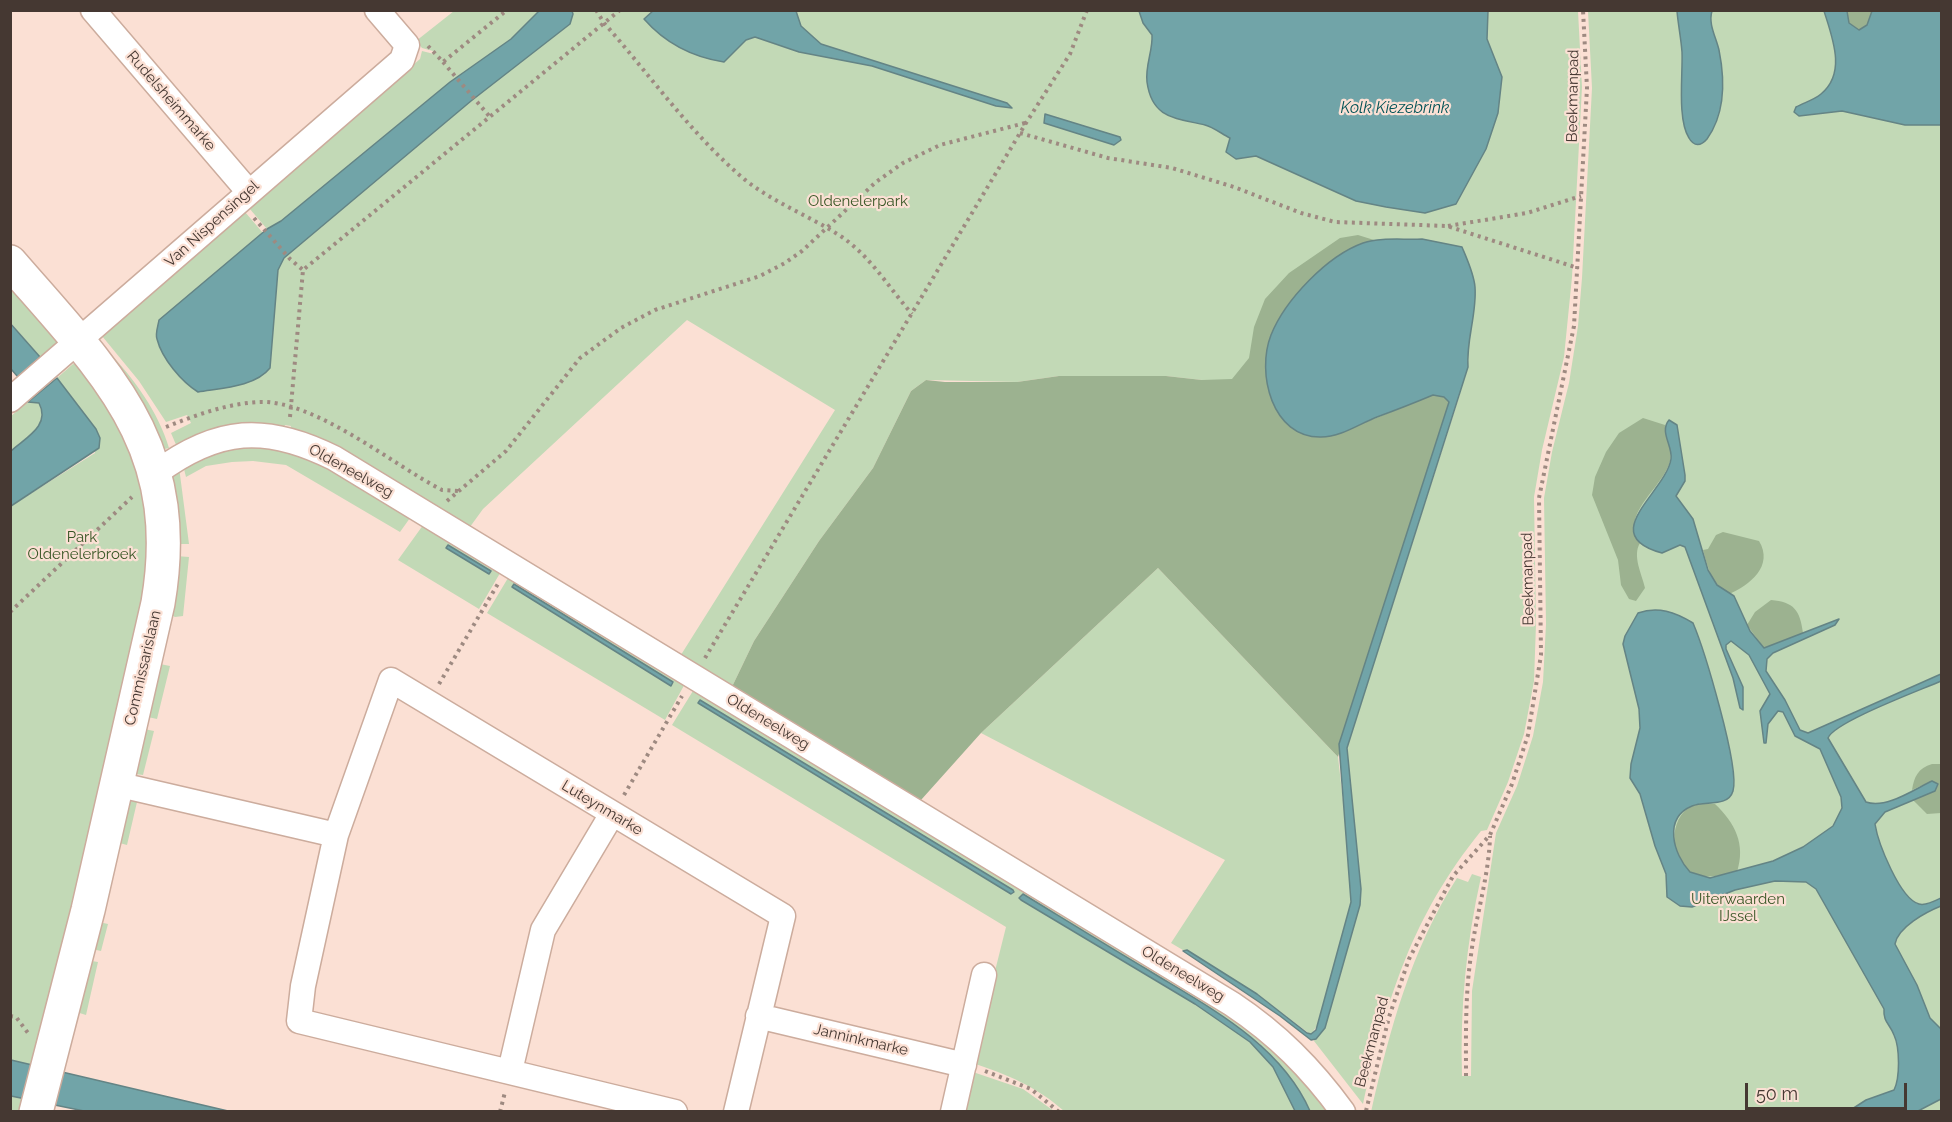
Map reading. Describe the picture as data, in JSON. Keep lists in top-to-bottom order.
{
  "streets": {
    "street": [
      "Rudelsheimmarke",
      "Van Nispensingel",
      "Oldeneelweg",
      "Commissarislaan",
      "Luteynmarke",
      "Janninkmarke"
    ],
    "path": ["Beekmanpad"]
  },
  "crossings": [
    ["Rudelsheimmarke", "Van Nispensingel"],
    ["Van Nispensingel", "Commissarislaan"],
    ["Oldeneelweg", "Commissarislaan"],
    ["Luteynmarke", "Janninkmarke"]
  ],
  "water": ["Kolk Kiezebrink"],
  "parks": ["Oldenelerpark", "Park Oldenelerbroek", "Uiterwaarden IJssel"],
  "scale_bar": "50 m"
}
